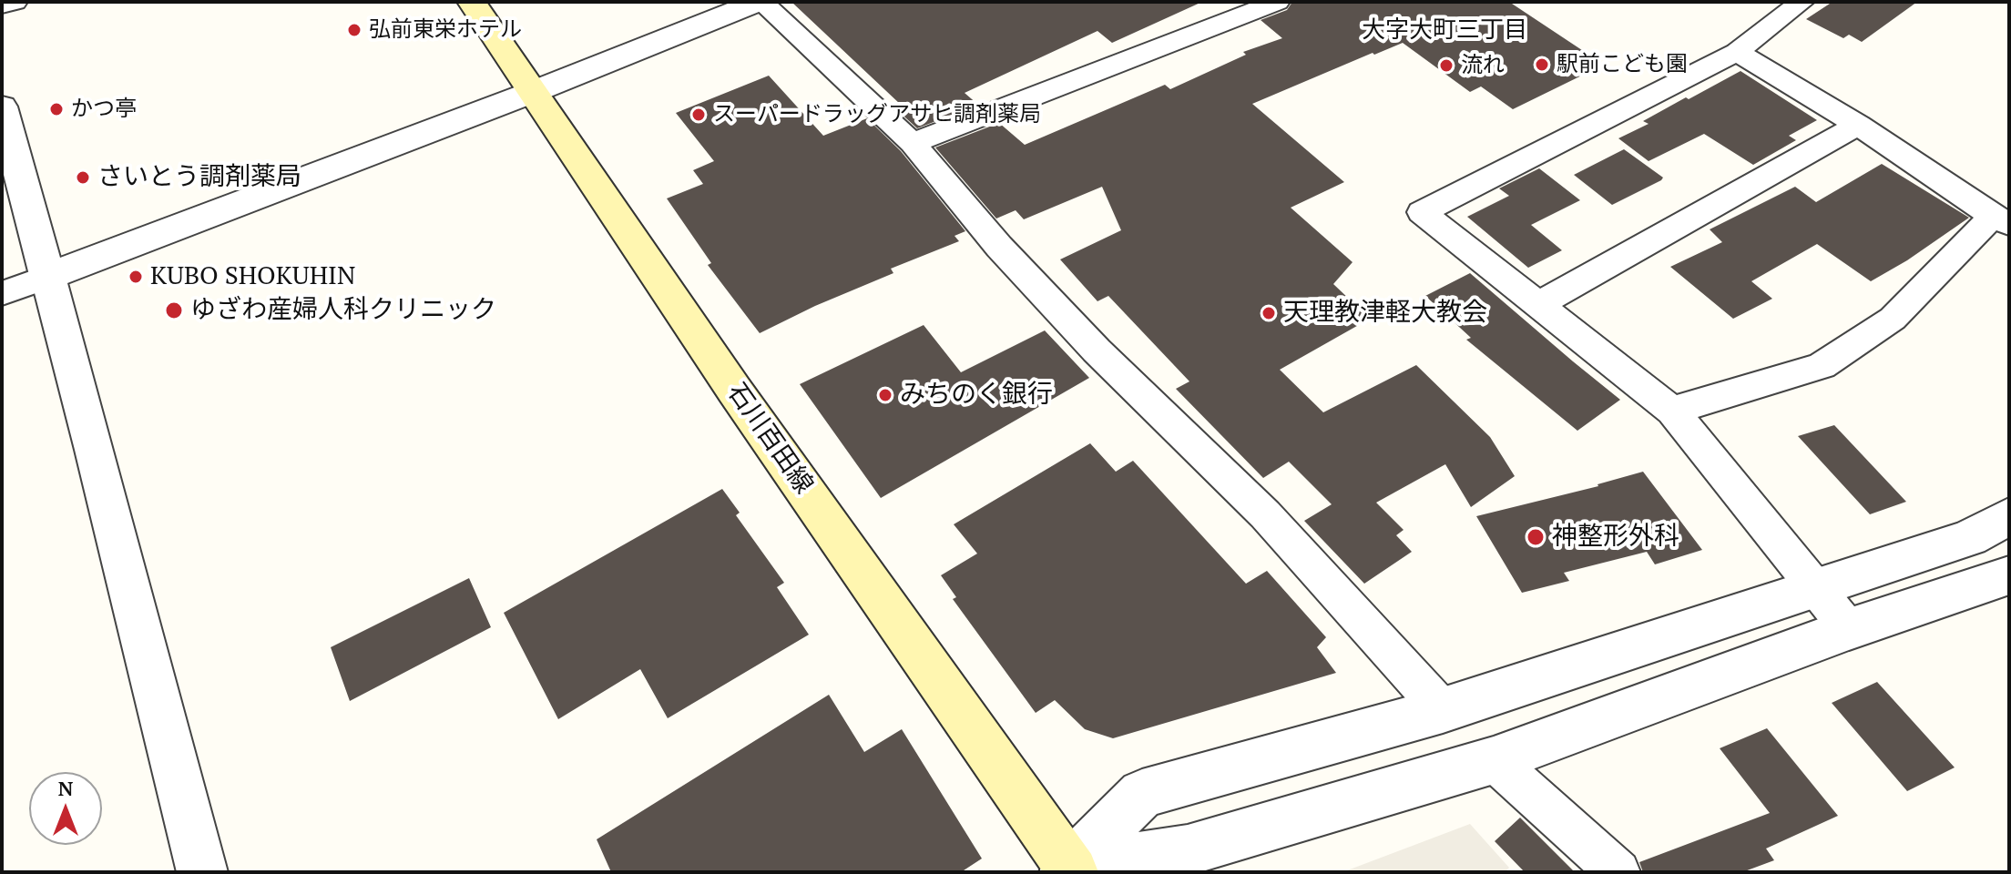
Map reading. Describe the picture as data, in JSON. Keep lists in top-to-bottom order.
{
  "streets": {
    "main road": ["石川百田線"]
  },
  "districts": ["大字大町三丁目"],
  "places": [
    "弘前東栄ホテル",
    "駅前こども園",
    "流れ",
    "かつ亭",
    "スーパードラッグアサヒ調剤薬局",
    "さいとう調剤薬局",
    "KUBO SHOKUHIN",
    "ゆざわ産婦人科クリニック",
    "天理教津軽大教会",
    "みちのく銀行",
    "神整形外科"
  ],
  "north": "top"
}
